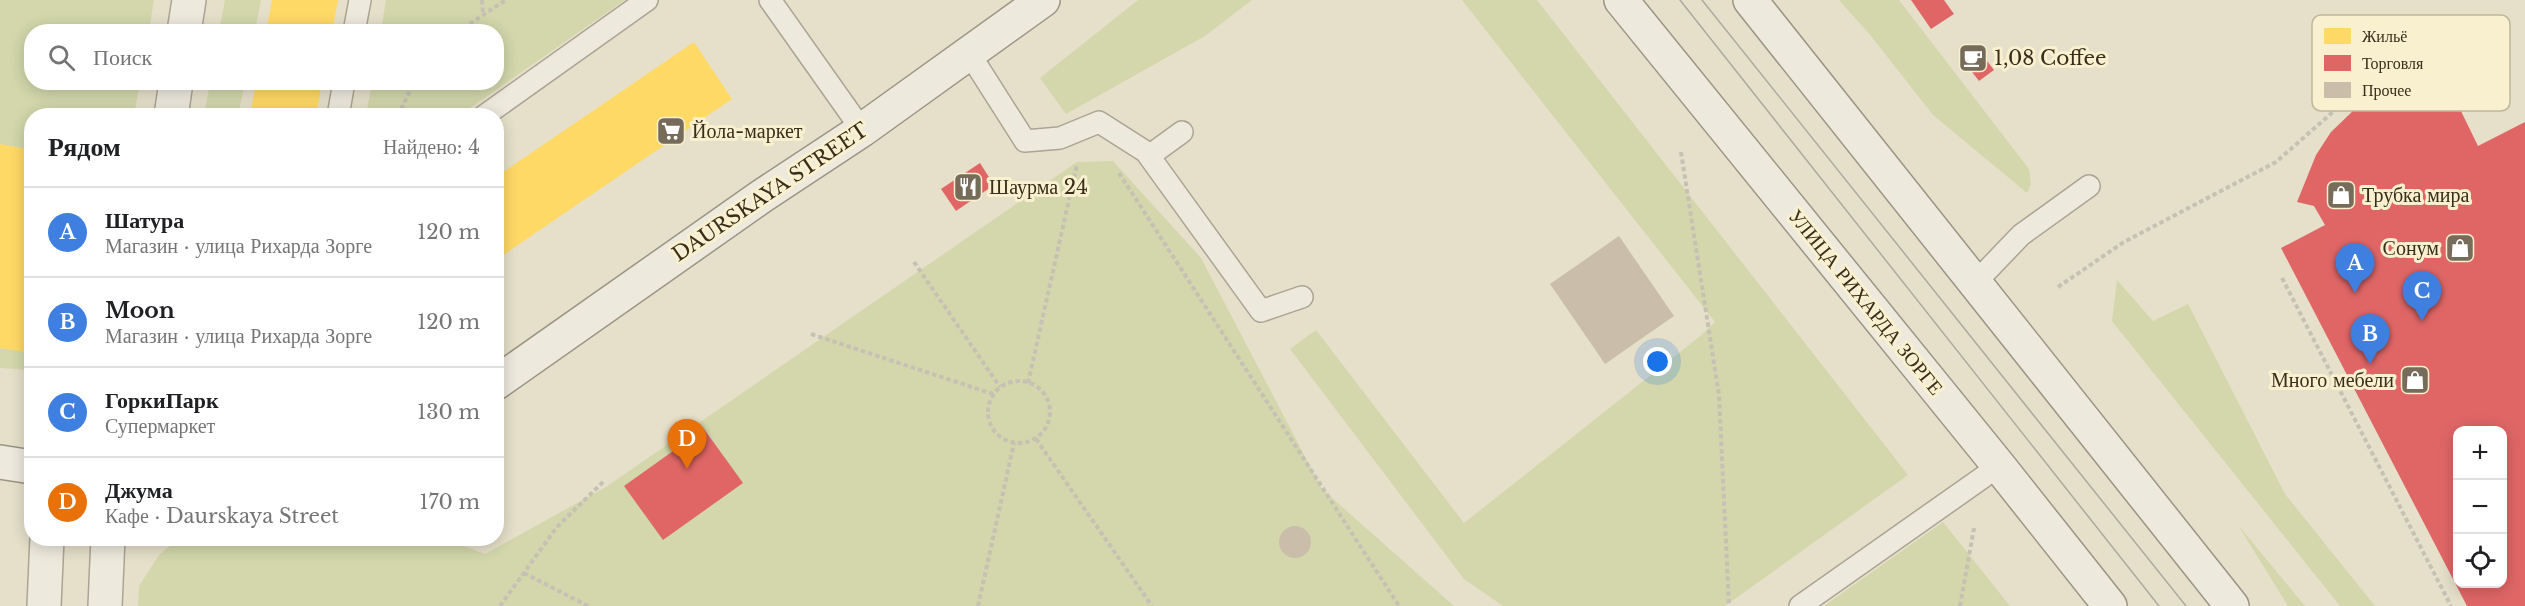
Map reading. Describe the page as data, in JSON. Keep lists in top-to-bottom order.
{
  "streets": {
    "main road": ["DAURSKAYA STREET", "УЛИЦА РИХАРДА ЗОРГЕ"]
  },
  "places": {
    "cafe": ["1,08 Coffee"],
    "supermarket": ["Йола-маркет"],
    "restaurant": ["Шаурма 24"],
    "shop": ["Трубка мира", "Сонум", "Много мебели"]
  },
  "legend": ["Жильё", "Торговля", "Прочее"],
  "page": {
    "search": "Поиск",
    "heading": ["Рядом", "Найдено: 4"],
    "list": [
      {
        "mark": "A",
        "name": "Шатура",
        "note": "Магазин · улица Рихарда Зорге",
        "value": "120 m"
      },
      {
        "mark": "B",
        "name": "Moon",
        "note": "Магазин · улица Рихарда Зорге",
        "value": "120 m"
      },
      {
        "mark": "C",
        "name": "ГоркиПарк",
        "note": "Супермаркет",
        "value": "130 m"
      },
      {
        "mark": "D",
        "name": "Джума",
        "note": "Кафе · Daurskaya Street",
        "value": "170 m"
      }
    ],
    "pins": [
      "A",
      "C",
      "B",
      "D"
    ],
    "map_buttons": ["+", "−"]
  }
}
